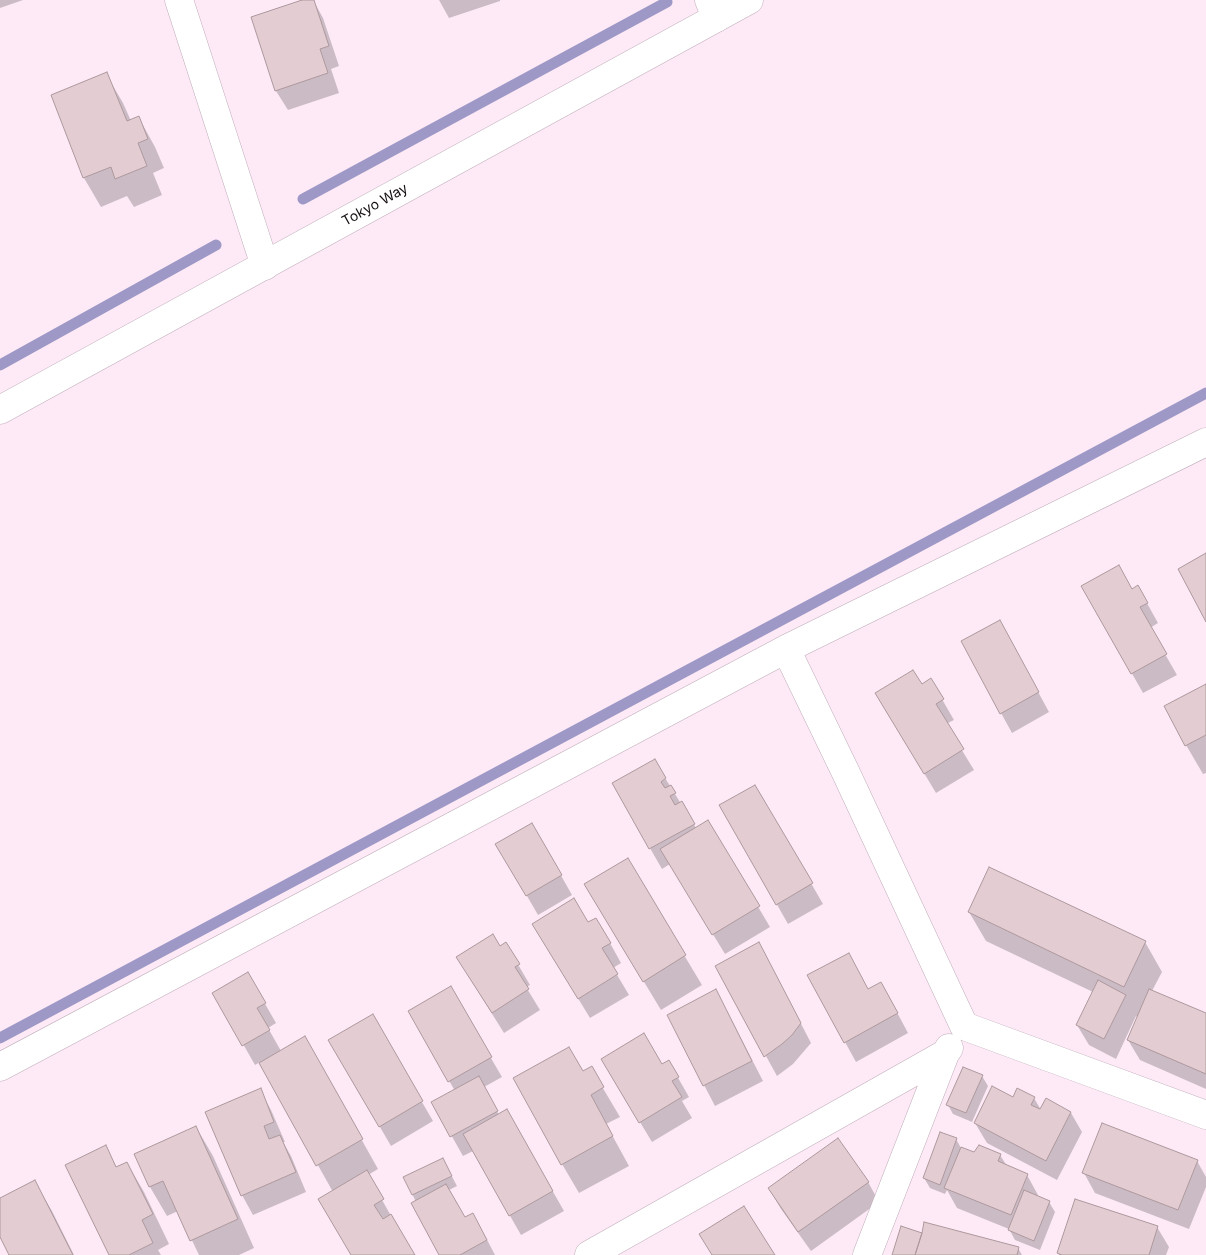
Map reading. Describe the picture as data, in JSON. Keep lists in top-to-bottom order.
{
  "streets": {
    "street": ["Tokyo Way"]
  }
}
